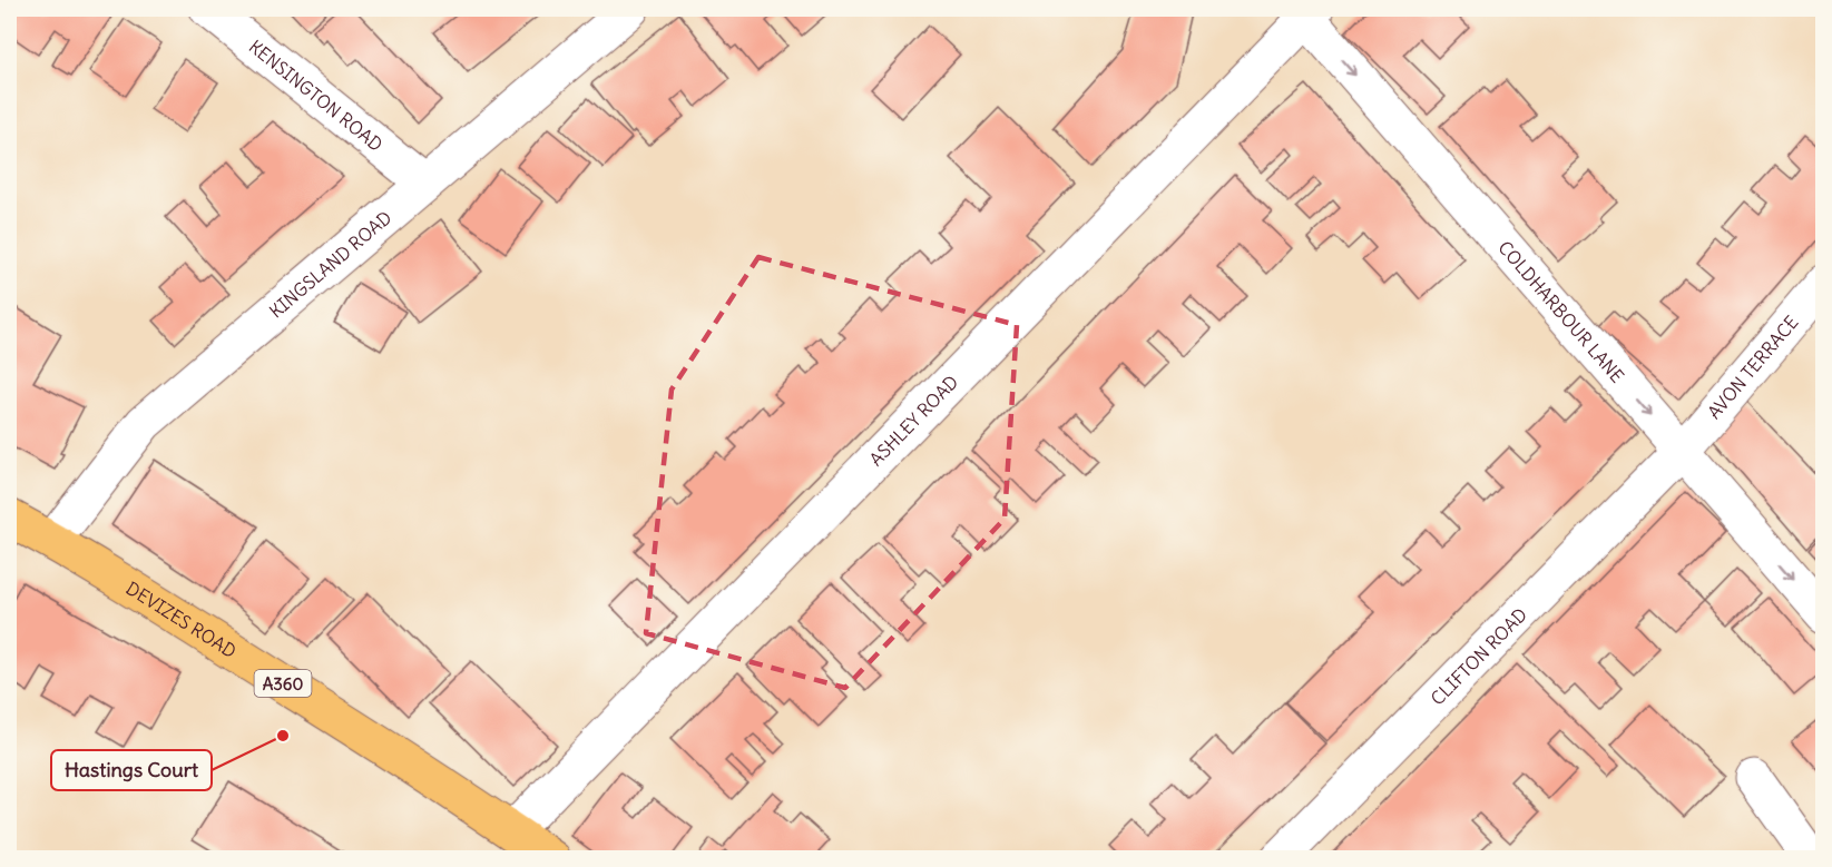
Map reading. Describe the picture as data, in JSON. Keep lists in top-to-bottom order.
{
  "streets": {
    "main road": ["DEVIZES ROAD", "A360"],
    "street": [
      "KENSINGTON ROAD",
      "KINGSLAND ROAD",
      "COLDHARBOUR LANE",
      "AVON TERRACE",
      "ASHLEY ROAD",
      "CLIFTON ROAD"
    ]
  },
  "crossings": [
    ["KENSINGTON ROAD", "KINGSLAND ROAD"],
    ["KINGSLAND ROAD", "DEVIZES ROAD"],
    ["COLDHARBOUR LANE", "AVON TERRACE"],
    ["COLDHARBOUR LANE", "ASHLEY ROAD"],
    ["COLDHARBOUR LANE", "CLIFTON ROAD"],
    ["AVON TERRACE", "CLIFTON ROAD"],
    ["ASHLEY ROAD", "DEVIZES ROAD"]
  ],
  "one_way": ["COLDHARBOUR LANE"],
  "places": ["Hastings Court"]
}
